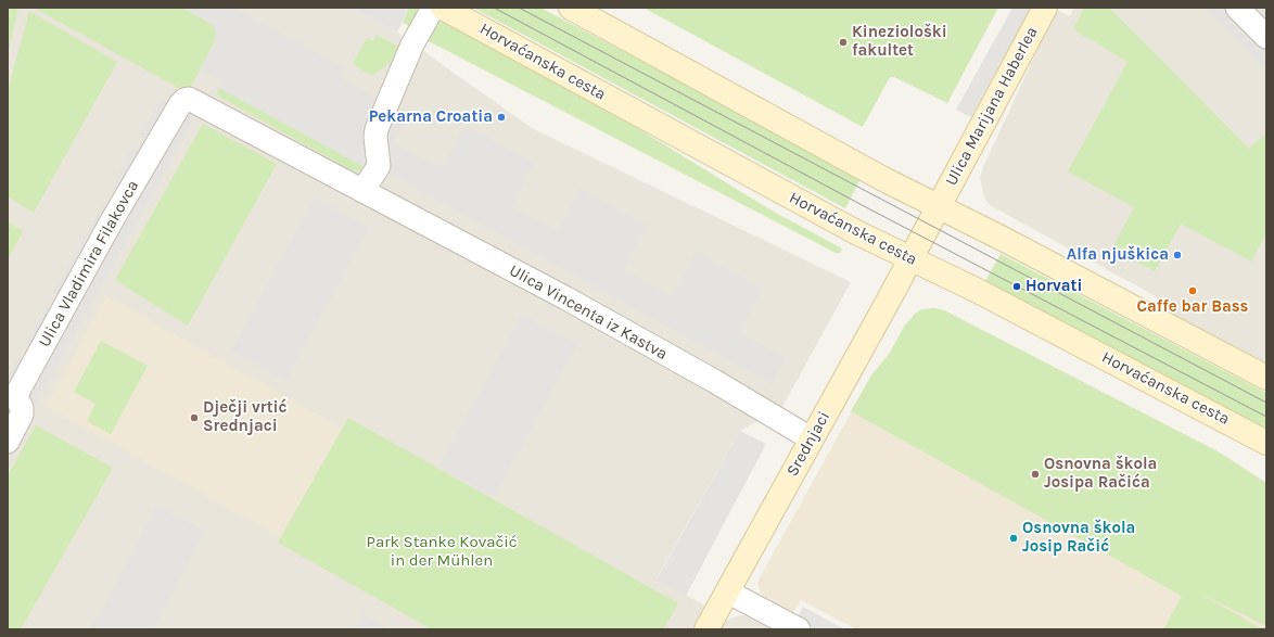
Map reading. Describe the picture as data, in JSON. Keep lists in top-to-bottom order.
{
  "streets": {
    "street": [
      "Horvaćanska cesta",
      "Ulica Marijana Haberlea",
      "Ulica Vladimira Filakovca",
      "Ulica Vincenta iz Kastva",
      "Srednjaci"
    ]
  },
  "crossings": [
    ["Horvaćanska cesta", "Ulica Marijana Haberlea"],
    ["Horvaćanska cesta", "Srednjaci"],
    ["Ulica Marijana Haberlea", "Srednjaci"],
    ["Ulica Vladimira Filakovca", "Ulica Vincenta iz Kastva"],
    ["Ulica Vincenta iz Kastva", "Srednjaci"]
  ],
  "parks": ["Park Stanke Kovačić in der Mühlen"],
  "places": [
    "Kineziološki fakultet",
    "Pekarna Croatia",
    "Alfa njuškica",
    "Horvati",
    "Caffe bar Bass",
    "Dječji vrtić Srednjaci",
    "Osnovna škola Josipa Račića",
    "Osnovna škola Josip Račić"
  ]
}
